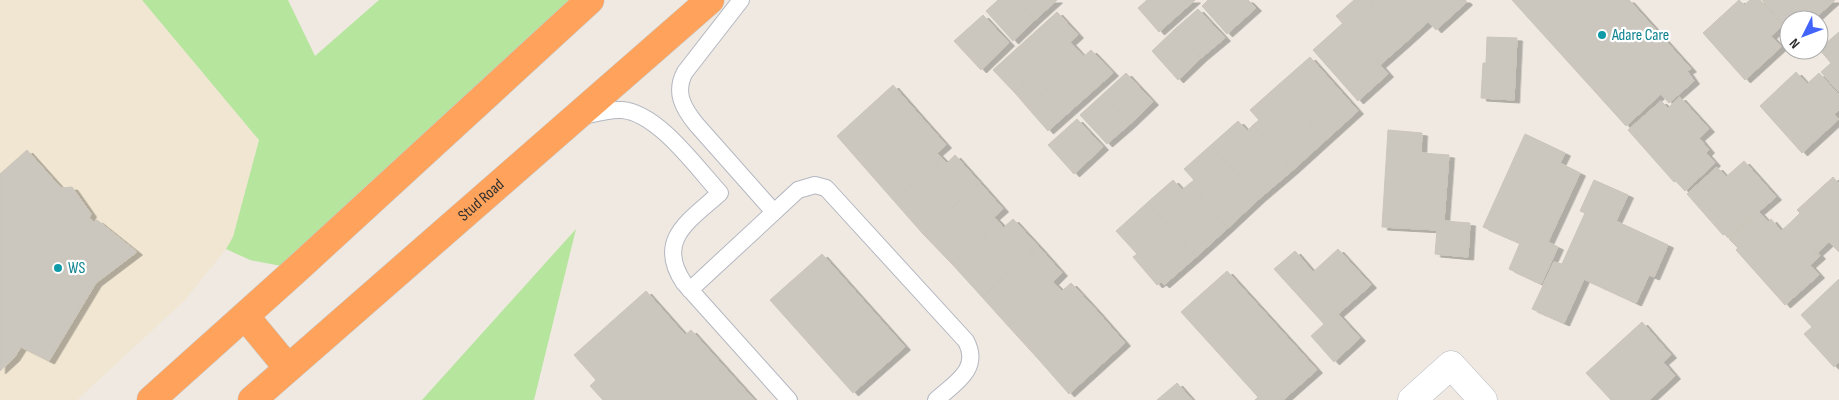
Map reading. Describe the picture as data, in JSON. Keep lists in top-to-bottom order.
{
  "streets": {
    "highway": ["Stud Road"]
  },
  "places": ["Adare Care", "WS"],
  "north": "bottom left"
}
